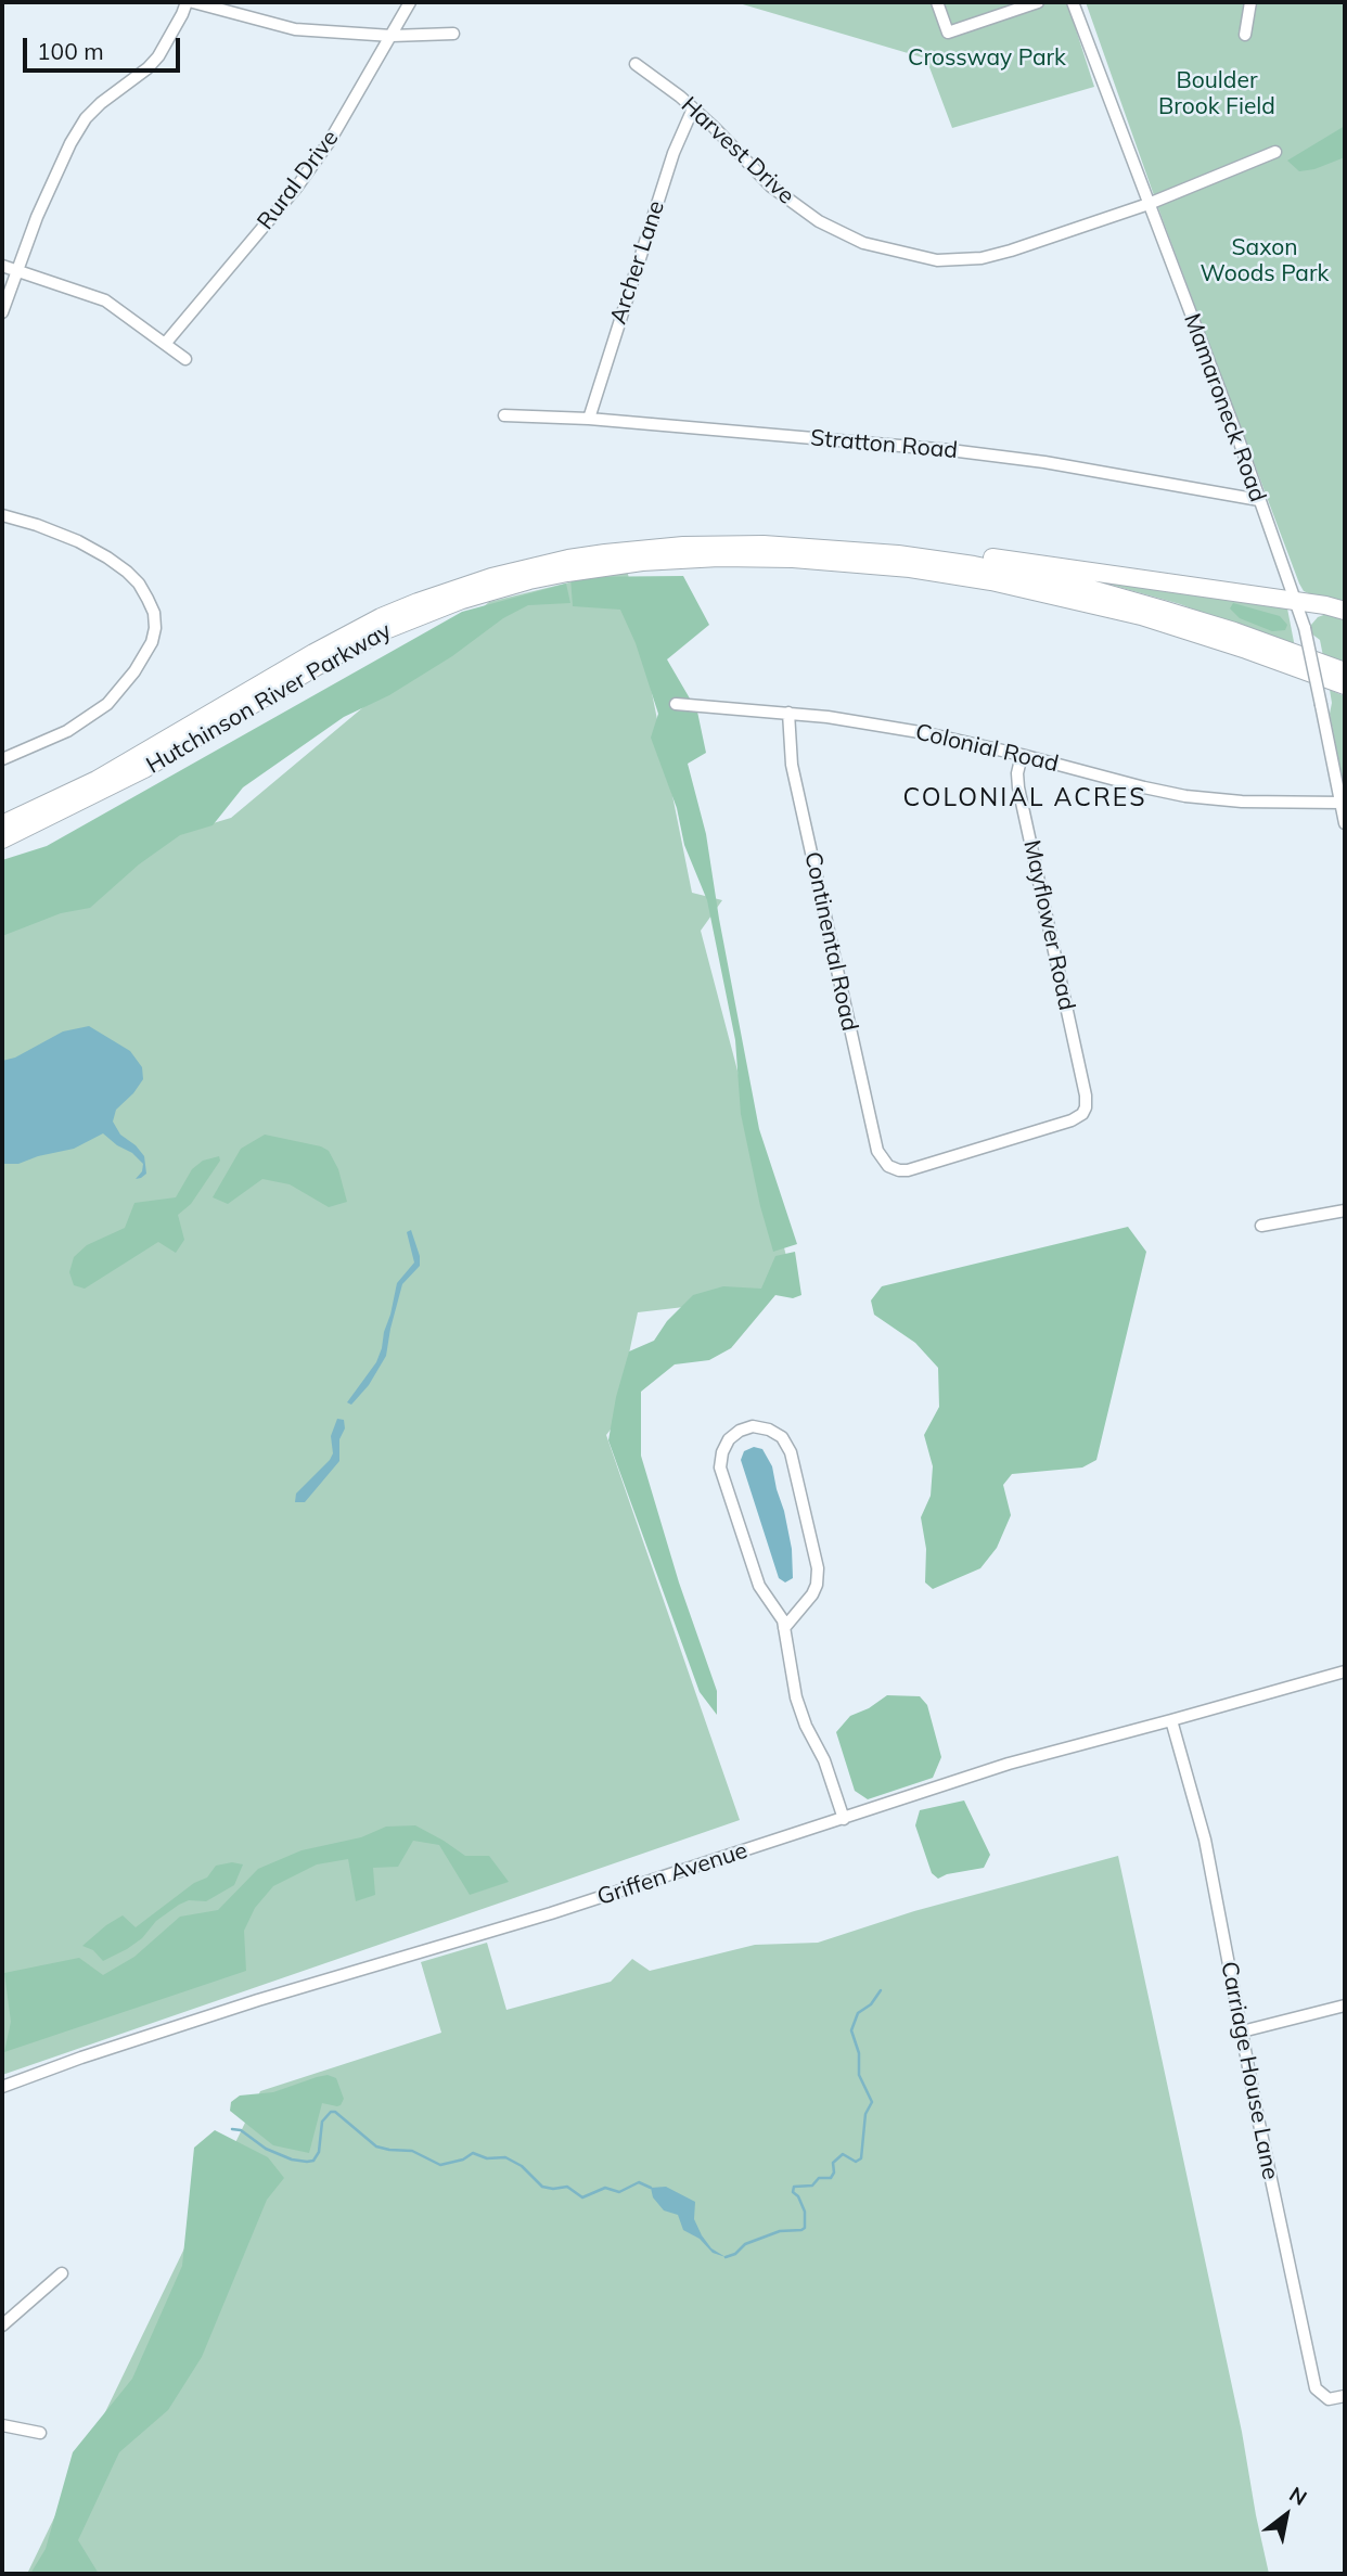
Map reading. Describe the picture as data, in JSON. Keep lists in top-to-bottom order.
{
  "streets": {
    "highway": ["Hutchinson River Parkway"],
    "street": [
      "Harvest Drive",
      "Rural Drive",
      "Archer Lane",
      "Mamaroneck Road",
      "Stratton Road",
      "Colonial Road",
      "Mayflower Road",
      "Continental Road",
      "Griffen Avenue",
      "Carriage House Lane"
    ]
  },
  "crossings": [
    ["Harvest Drive", "Archer Lane"],
    ["Harvest Drive", "Mamaroneck Road"],
    ["Archer Lane", "Stratton Road"],
    ["Mamaroneck Road", "Stratton Road"],
    ["Mamaroneck Road", "Colonial Road"],
    ["Colonial Road", "Mayflower Road"],
    ["Colonial Road", "Continental Road"],
    ["Mayflower Road", "Continental Road"],
    ["Griffen Avenue", "Carriage House Lane"]
  ],
  "districts": ["COLONIAL ACRES"],
  "parks": ["Crossway Park", "Boulder Brook Field", "Saxon Woods Park"],
  "scale_bar": "100 m",
  "north": "top right"
}
